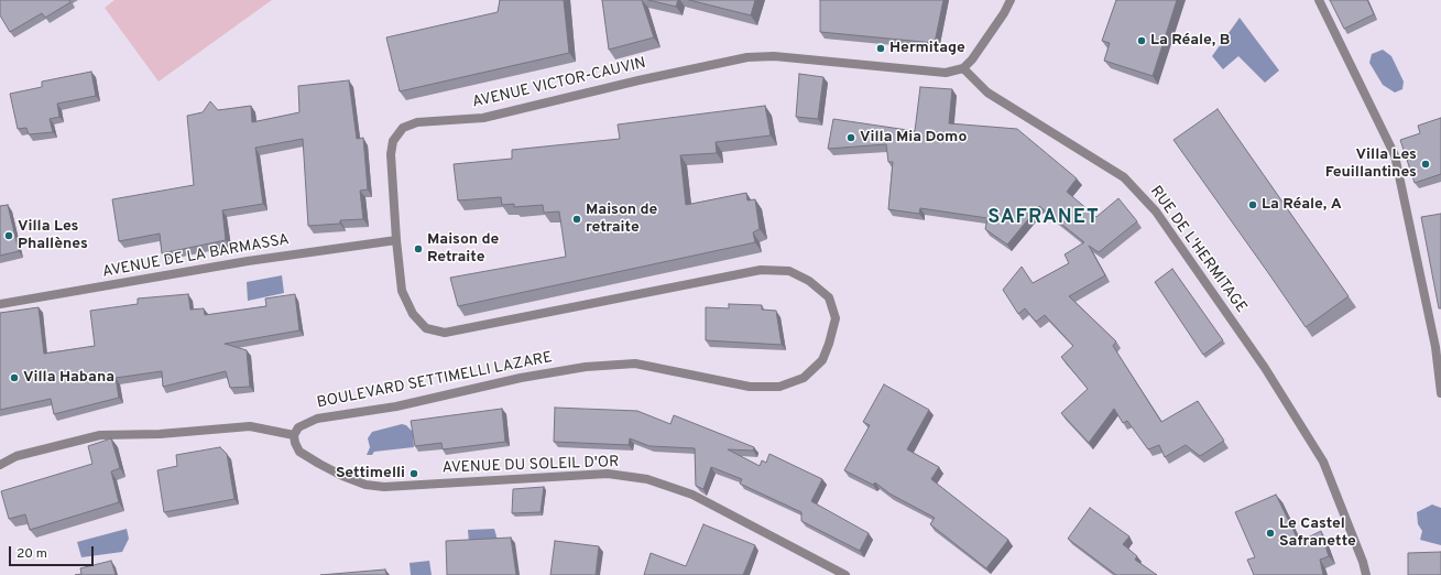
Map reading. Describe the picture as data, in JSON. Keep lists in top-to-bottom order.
{
  "streets": {
    "street": [
      "AVENUE VICTOR-CAUVIN",
      "RUE DE L'HERMITAGE",
      "AVENUE DE LA BARMASSA",
      "BOULEVARD SETTIMELLI LAZARE",
      "AVENUE DU SOLEIL D'OR"
    ]
  },
  "crossings": [
    ["AVENUE VICTOR-CAUVIN", "RUE DE L'HERMITAGE"],
    ["AVENUE VICTOR-CAUVIN", "AVENUE DE LA BARMASSA"],
    ["AVENUE VICTOR-CAUVIN", "BOULEVARD SETTIMELLI LAZARE"],
    ["BOULEVARD SETTIMELLI LAZARE", "AVENUE DU SOLEIL D'OR"]
  ],
  "districts": ["SAFRANET"],
  "places": [
    "La Réale, B",
    "Hermitage",
    "Villa Mia Domo",
    "Villa Les Feuillantines",
    "La Réale, A",
    "Maison de retraite",
    "Villa Les Phallènes",
    "Maison de Retraite",
    "Villa Habana",
    "Settimelli",
    "Le Castel Safranette"
  ],
  "scale_bar": "20 m"
}
